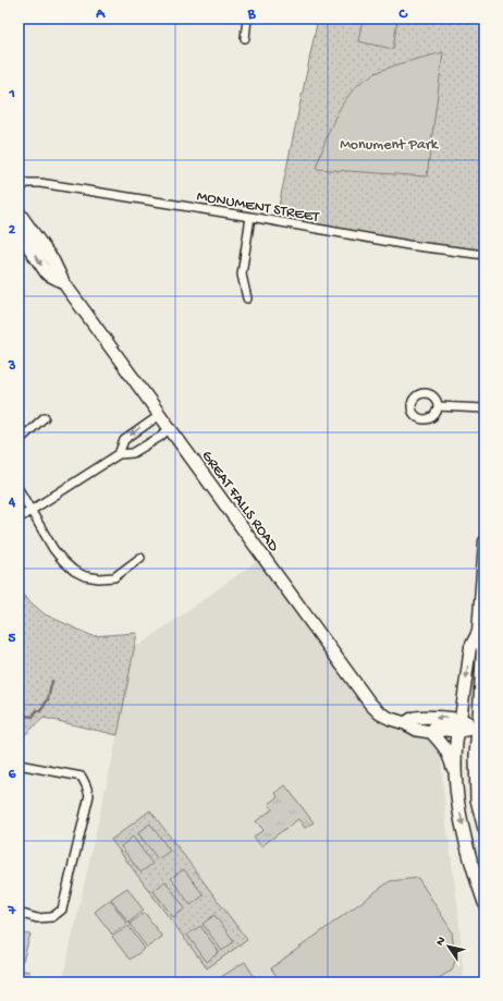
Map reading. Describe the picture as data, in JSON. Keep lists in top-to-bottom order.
{
  "streets": {
    "main road": ["GREAT FALLS ROAD"],
    "street": ["MONUMENT STREET"]
  },
  "parks": ["Monument Park"],
  "north": "top left",
  "grid": {
    "columns": ["A", "B", "C"],
    "rows": [
      "1",
      "2",
      "3",
      "4",
      "5",
      "6",
      "7"
    ]
  }
}
